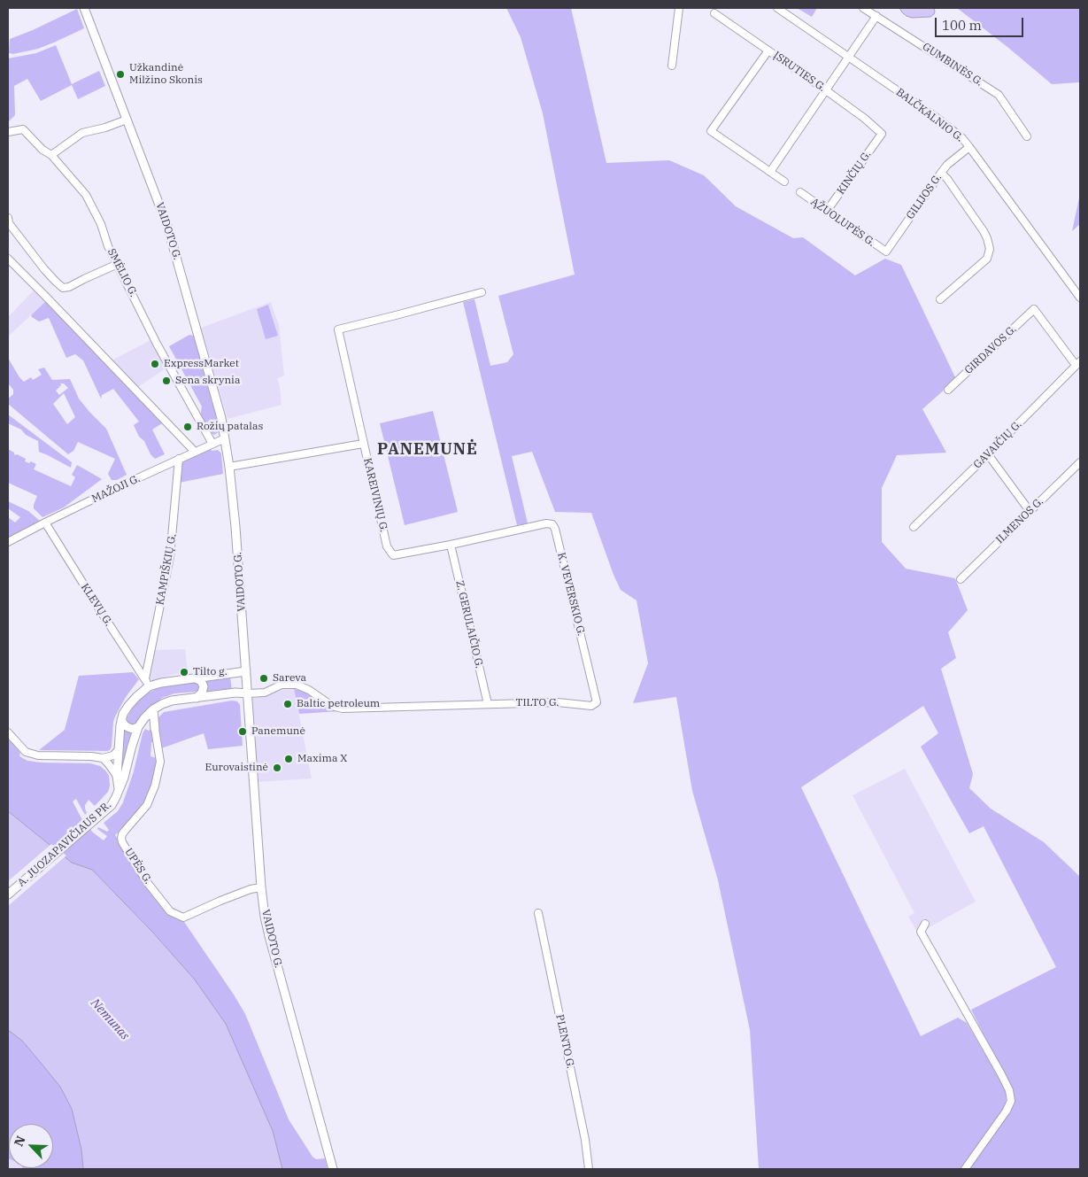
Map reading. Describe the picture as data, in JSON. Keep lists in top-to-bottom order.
{
  "streets": {
    "main road": ["VAIDOTO G.", "TILTO G.", "A. JUOZAPAVIČIAUS PR."],
    "street": [
      "GUMBINĖS G.",
      "ĮSRUTIES G.",
      "BALČKALNIO G.",
      "KINČIŲ G.",
      "GILIJOS G.",
      "ĄŽUOLUPĖS G.",
      "SMĖLIO G.",
      "GIRDAVOS G.",
      "GAVAIČIŲ G.",
      "MAŽOJI G.",
      "KAREIVINIŲ G.",
      "ILMENOS G.",
      "KAMPIŠKIŲ G.",
      "K. VEVERSKIO G.",
      "KLEVŲ G.",
      "Z. GERULAIČIO G.",
      "UPĖS G.",
      "PLENTO G."
    ]
  },
  "crossings": [
    ["ĮSRUTIES G.", "KINČIŲ G."],
    ["BALČKALNIO G.", "GILIJOS G."],
    ["KINČIŲ G.", "ĄŽUOLUPĖS G."],
    ["GILIJOS G.", "ĄŽUOLUPĖS G."],
    ["VAIDOTO G.", "MAŽOJI G."],
    ["VAIDOTO G.", "KAREIVINIŲ G."],
    ["VAIDOTO G.", "TILTO G."],
    ["VAIDOTO G.", "UPĖS G."],
    ["SMĖLIO G.", "MAŽOJI G."],
    ["GIRDAVOS G.", "GAVAIČIŲ G."],
    ["MAŽOJI G.", "KAMPIŠKIŲ G."],
    ["MAŽOJI G.", "KLEVŲ G."],
    ["KAREIVINIŲ G.", "K. VEVERSKIO G."],
    ["KAREIVINIŲ G.", "Z. GERULAIČIO G."],
    ["KAMPIŠKIŲ G.", "KLEVŲ G."],
    ["K. VEVERSKIO G.", "TILTO G."],
    ["Z. GERULAIČIO G.", "TILTO G."],
    ["TILTO G.", "A. JUOZAPAVIČIAUS PR."]
  ],
  "districts": ["PANEMUNĖ"],
  "water": ["Nemunas"],
  "places": [
    "Užkandinė Milžino Skonis",
    "ExpressMarket",
    "Sena skrynia",
    "Rožių patalas",
    "Tilto g.",
    "Sareva",
    "Baltic petroleum",
    "Panemunė",
    "Maxima X",
    "Eurovaistinė"
  ],
  "scale_bar": "100 m",
  "north": "top left"
}
